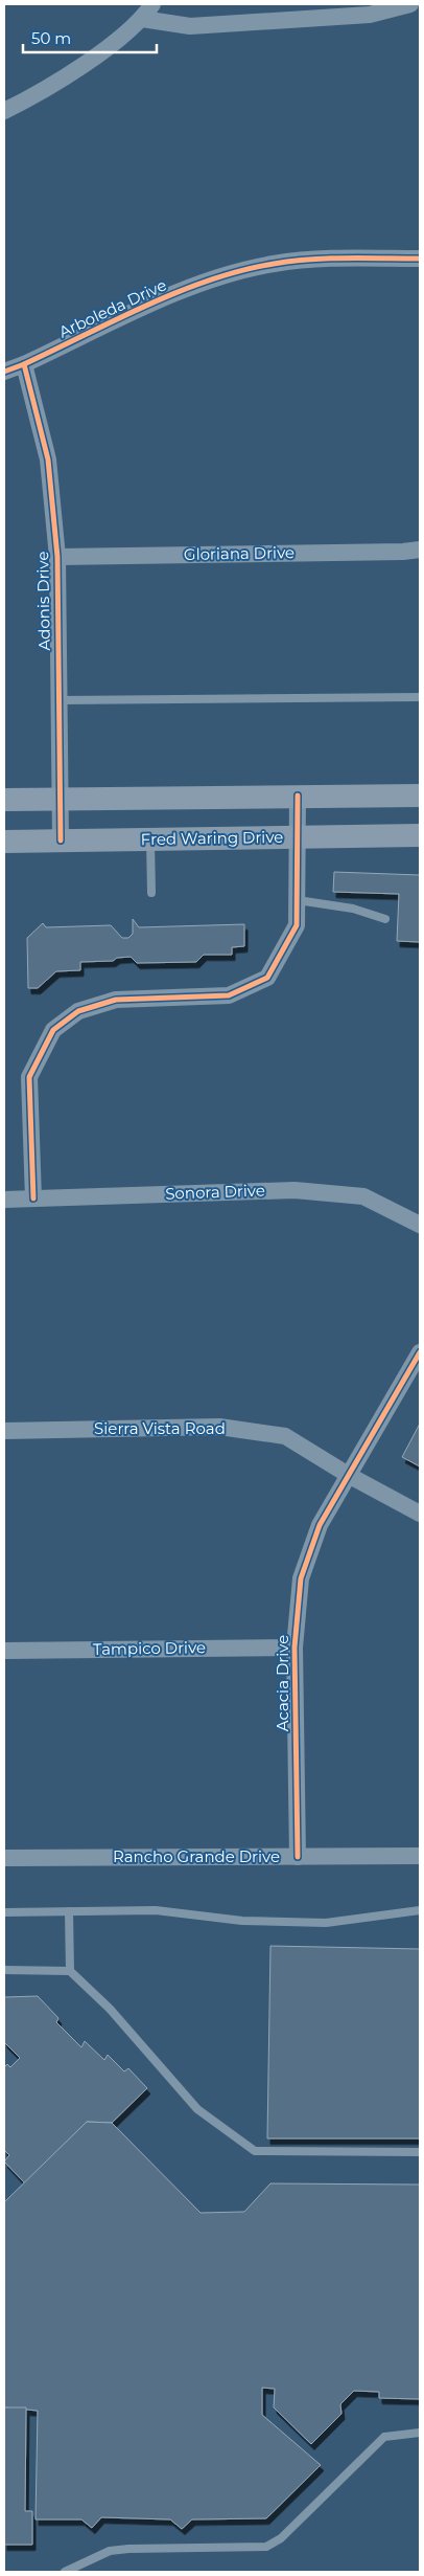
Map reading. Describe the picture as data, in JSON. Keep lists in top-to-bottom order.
{
  "streets": {
    "main road": ["Fred Waring Drive"],
    "street": [
      "Arboleda Drive",
      "Gloriana Drive",
      "Adonis Drive",
      "Sonora Drive",
      "Sierra Vista Road",
      "Tampico Drive",
      "Acacia Drive",
      "Rancho Grande Drive"
    ]
  },
  "crossings": [
    ["Arboleda Drive", "Adonis Drive"],
    ["Gloriana Drive", "Adonis Drive"],
    ["Adonis Drive", "Fred Waring Drive"],
    ["Sierra Vista Road", "Acacia Drive"],
    ["Tampico Drive", "Acacia Drive"],
    ["Acacia Drive", "Rancho Grande Drive"]
  ],
  "scale_bar": "50 m"
}
